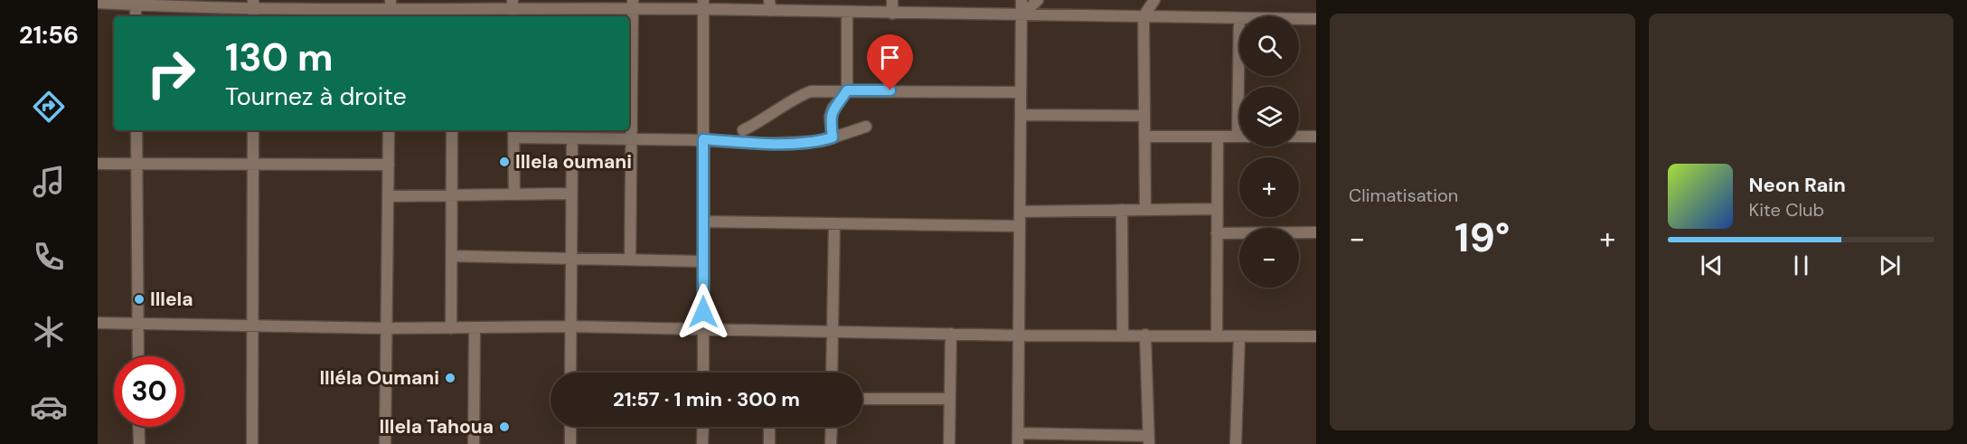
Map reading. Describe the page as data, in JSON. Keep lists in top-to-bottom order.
{
  "places": [
    "Illela oumani",
    "Illela",
    "Illéla Oumani",
    "Illela Tahoua"
  ],
  "page": {
    "tabs": "21:56",
    "tile": "Climatisation",
    "map_buttons": ["+", "−"],
    "turn": ["130 m", "Tournez à droite"],
    "song": ["Neon Rain", "Kite Club"],
    "heat": ["−", "19°", "+"],
    "limit": "30",
    "trip": "21:57 · 1 min · 300 m"
  }
}
